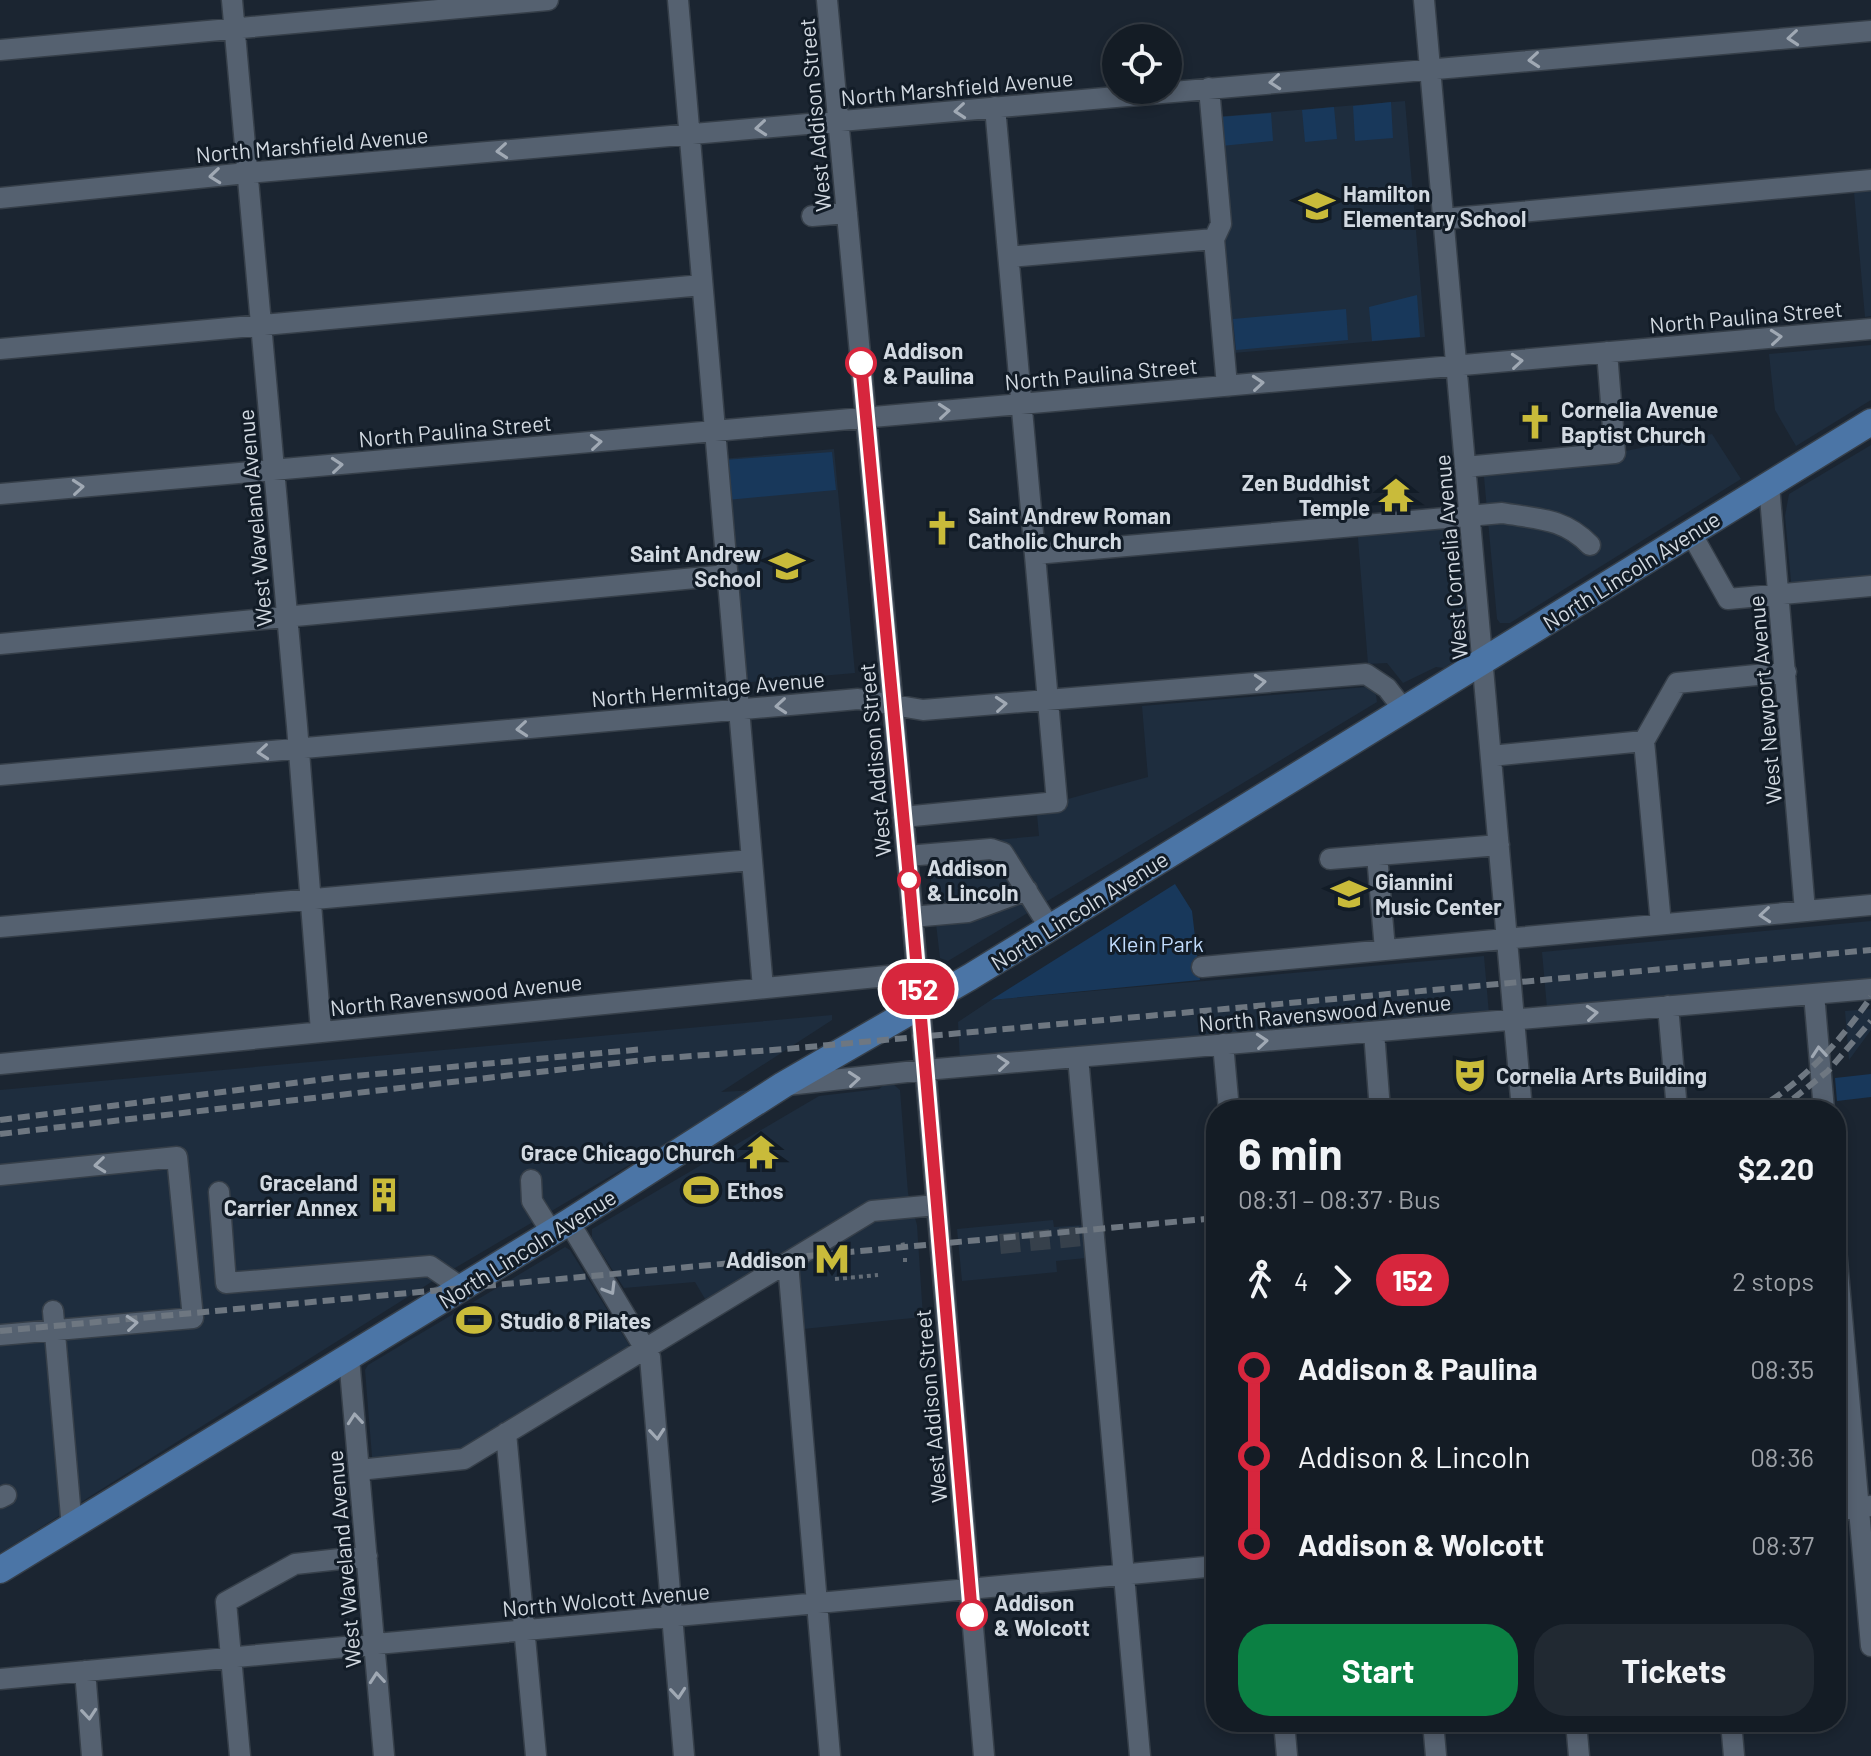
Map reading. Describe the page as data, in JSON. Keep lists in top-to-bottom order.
{
  "streets": {
    "main road": ["North Lincoln Avenue"],
    "street": [
      "North Marshfield Avenue",
      "West Addison Street",
      "North Paulina Street",
      "West Waveland Avenue",
      "West Cornelia Avenue",
      "North Hermitage Avenue",
      "West Newport Avenue",
      "North Ravenswood Avenue",
      "North Wolcott Avenue"
    ]
  },
  "crossings": [
    ["North Marshfield Avenue", "West Addison Street"],
    ["North Marshfield Avenue", "West Waveland Avenue"],
    ["North Marshfield Avenue", "West Cornelia Avenue"],
    ["West Addison Street", "North Paulina Street"],
    ["West Addison Street", "North Lincoln Avenue"],
    ["West Addison Street", "North Hermitage Avenue"],
    ["West Addison Street", "North Ravenswood Avenue"],
    ["West Addison Street", "North Wolcott Avenue"],
    ["North Paulina Street", "West Waveland Avenue"],
    ["North Paulina Street", "West Cornelia Avenue"],
    ["West Waveland Avenue", "North Lincoln Avenue"],
    ["West Waveland Avenue", "North Hermitage Avenue"],
    ["West Waveland Avenue", "North Ravenswood Avenue"],
    ["West Waveland Avenue", "North Wolcott Avenue"],
    ["West Cornelia Avenue", "North Lincoln Avenue"],
    ["West Cornelia Avenue", "North Ravenswood Avenue"],
    ["North Lincoln Avenue", "North Hermitage Avenue"],
    ["North Lincoln Avenue", "West Newport Avenue"],
    ["North Lincoln Avenue", "North Ravenswood Avenue"]
  ],
  "parks": ["Klein Park"],
  "places": {
    "school or university": ["Hamilton Elementary School", "Saint Andrew School", "Giannini Music Center"],
    "other": ["Addison & Paulina", "Addison & Lincoln", "Addison & Wolcott"],
    "church": ["Cornelia Avenue Baptist Church", "Saint Andrew Roman Catholic Church"],
    "temple": ["Zen Buddhist Temple", "Grace Chicago Church"],
    "theatre": ["Cornelia Arts Building"],
    "sports": ["Ethos", "Studio 8 Pilates"],
    "building": ["Graceland Carrier Annex"],
    "metro station": ["Addison"]
  },
  "lines": ["bus line 152"],
  "page": {
    "on_map": "152",
    "heading": ["6 min", "08:31 – 08:37 · Bus", "$2.20"],
    "legs": ["4", "152", "2 stops"],
    "list": [
      {
        "name": "Addison & Paulina",
        "value": "08:35"
      },
      {
        "name": "Addison & Lincoln",
        "value": "08:36"
      },
      {
        "name": "Addison & Wolcott",
        "value": "08:37"
      }
    ],
    "buttons": ["Start", "Tickets"]
  }
}
